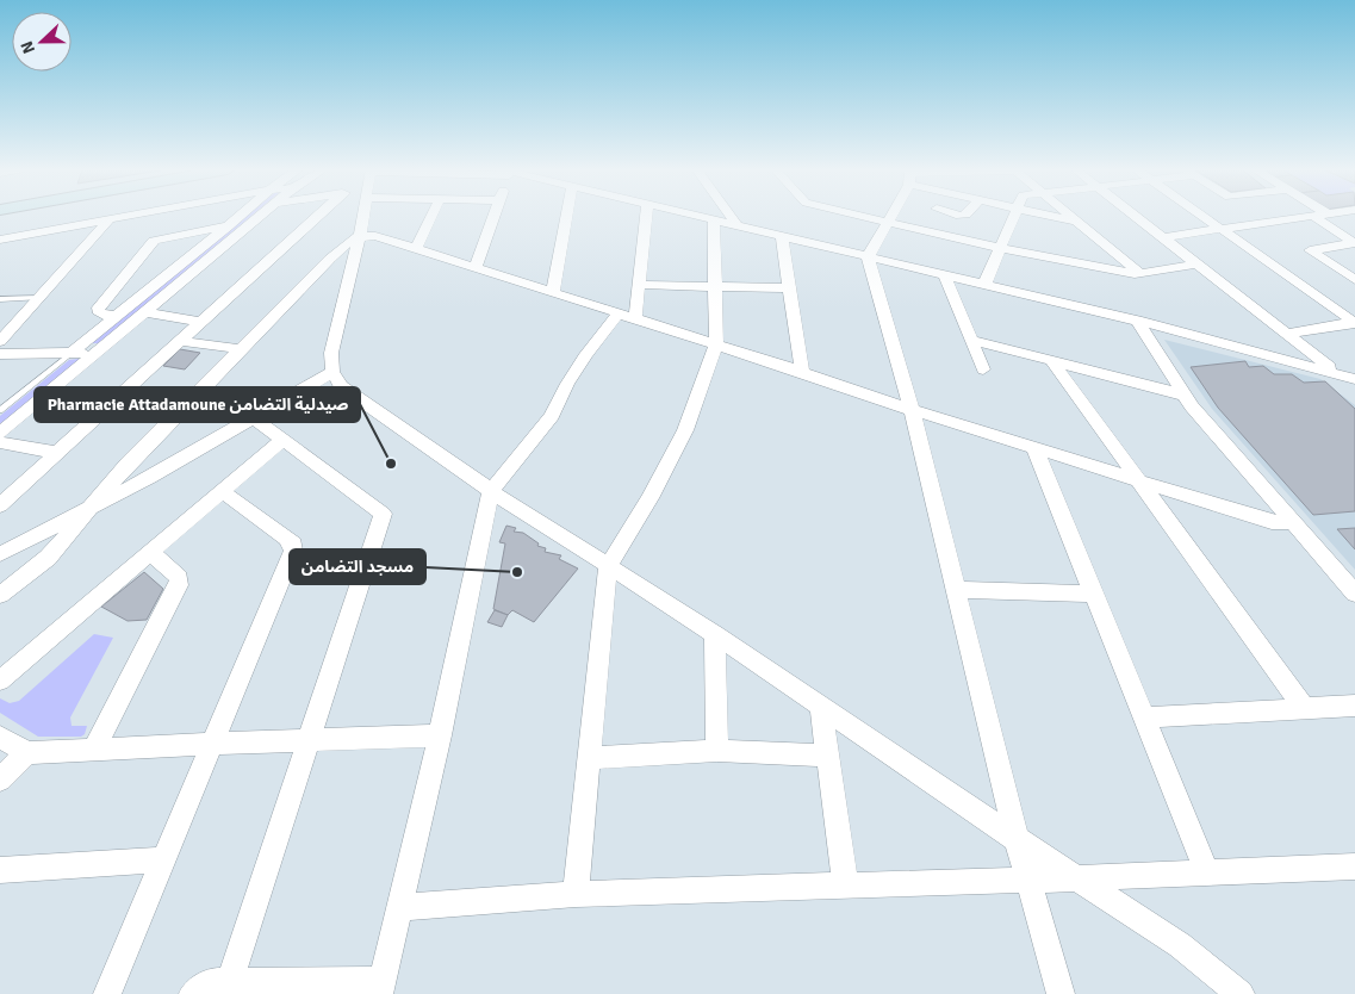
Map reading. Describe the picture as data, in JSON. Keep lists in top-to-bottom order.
{
  "places": ["Pharmacie Attadamoune صيدلية التضامن", "مسجد التضامن"],
  "north": "left"
}
